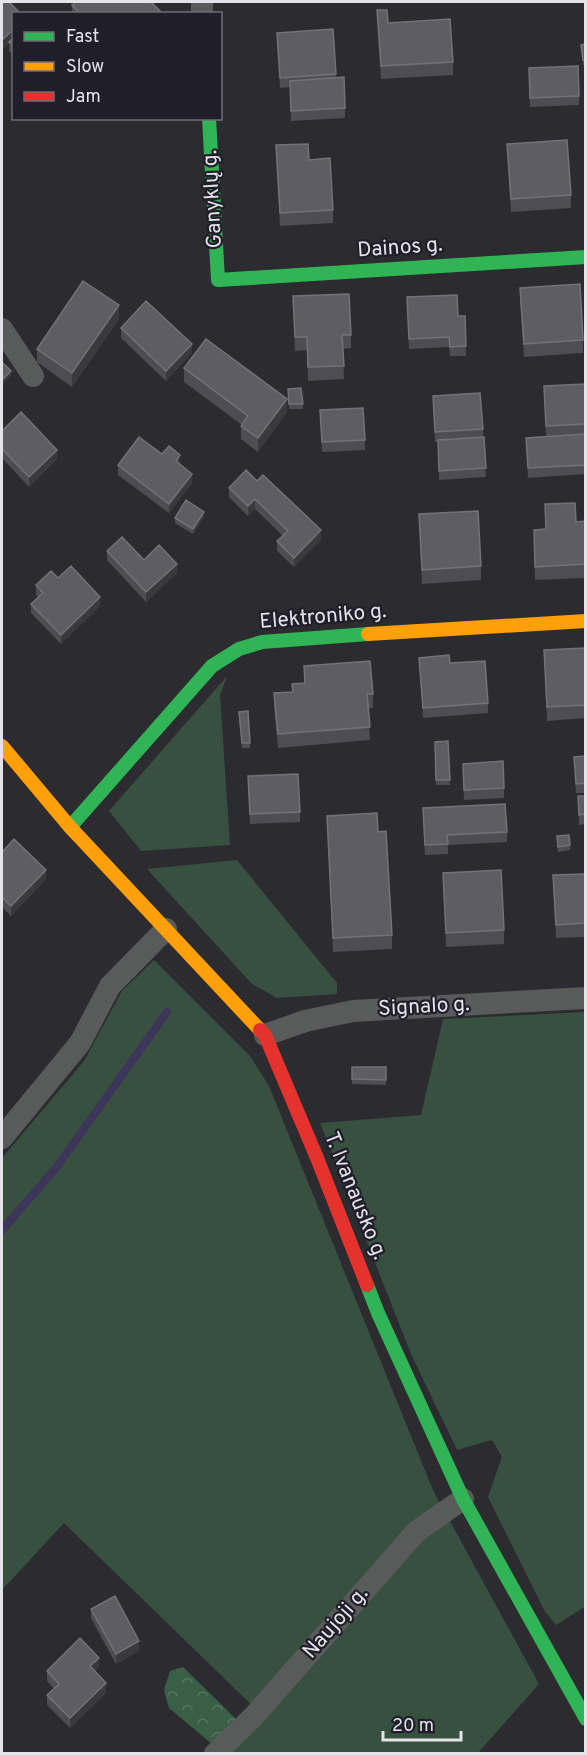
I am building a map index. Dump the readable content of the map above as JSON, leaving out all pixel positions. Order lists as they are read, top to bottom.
{
  "streets": {
    "street": [
      "Ganyklų g.",
      "Dainos g.",
      "Elektroniko g.",
      "Signalo g.",
      "T. Ivanausko g.",
      "Naujoji g."
    ]
  },
  "crossings": [
    ["Ganyklų g.", "Dainos g."],
    ["Elektroniko g.", "T. Ivanausko g."],
    ["Signalo g.", "T. Ivanausko g."],
    ["T. Ivanausko g.", "Naujoji g."]
  ],
  "legend": ["Fast", "Slow", "Jam"],
  "scale_bar": "20 m"
}
